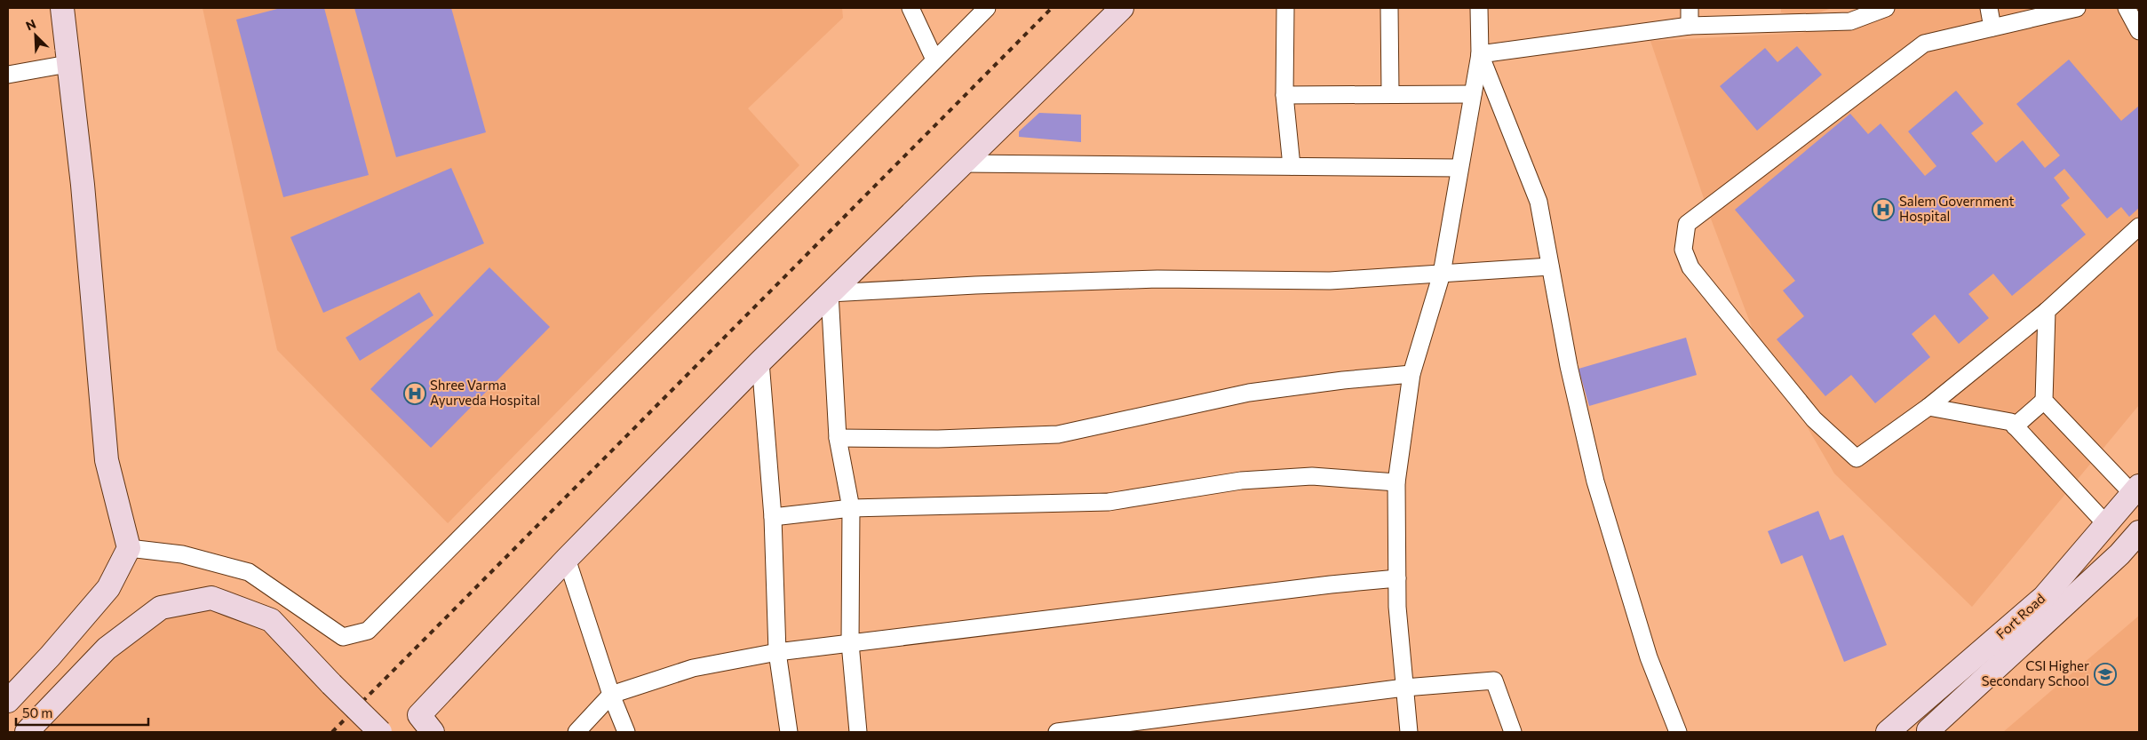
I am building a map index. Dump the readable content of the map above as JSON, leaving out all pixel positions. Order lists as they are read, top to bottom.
{
  "streets": {
    "street": ["Fort Road"]
  },
  "places": {
    "hospital": ["Salem Government Hospital", "Shree Varma Ayurveda Hospital"],
    "school or university": ["CSI Higher Secondary School"]
  },
  "scale_bar": "50 m",
  "north": "top left"
}
